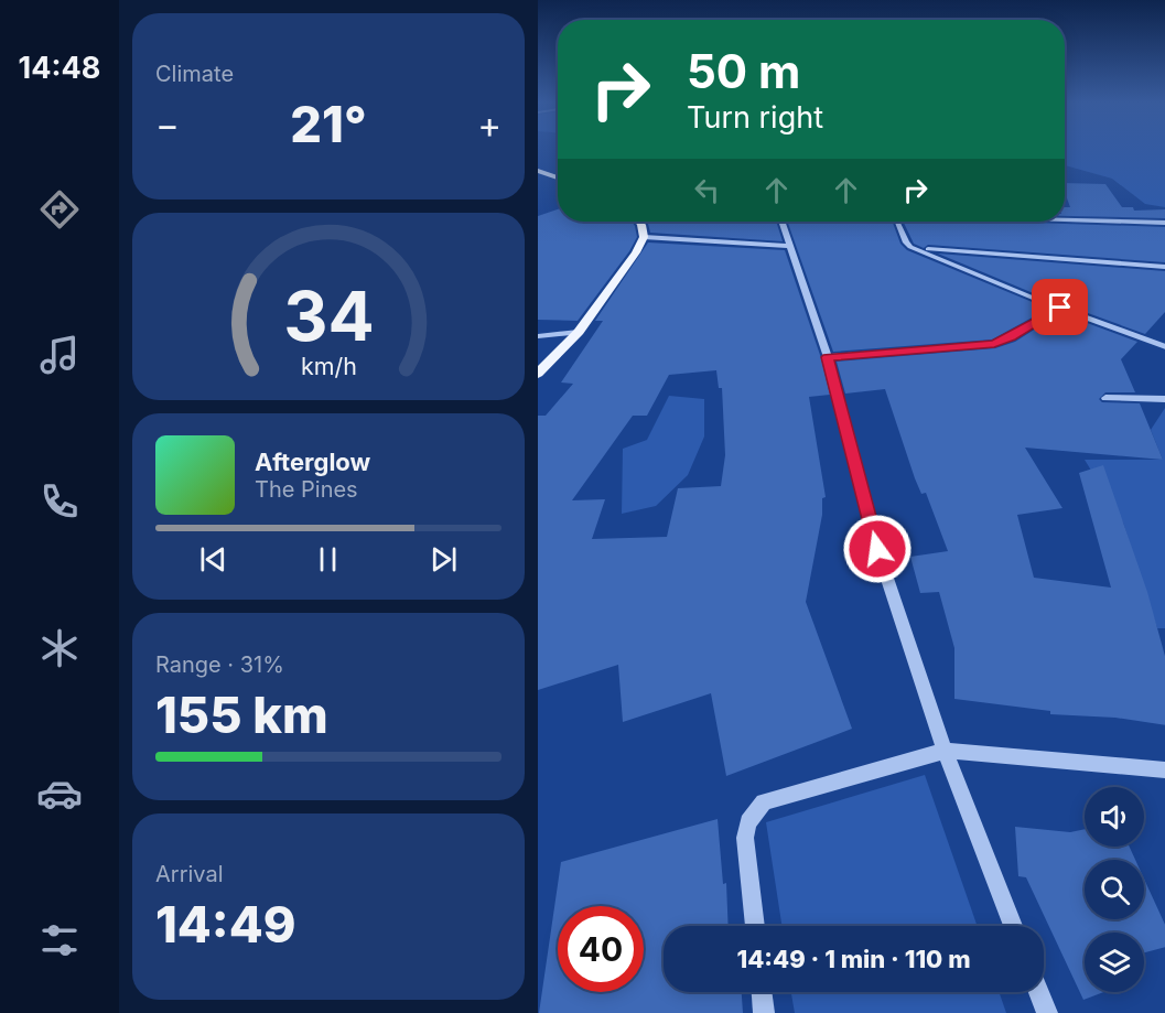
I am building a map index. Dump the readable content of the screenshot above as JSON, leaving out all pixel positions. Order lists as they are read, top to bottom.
{
  "page": {
    "tabs": "14:48",
    "tile": [
      "Climate",
      ["Range · 31%", "155 km"],
      ["Arrival", "14:49"]
    ],
    "turn": ["50 m", "Turn right"],
    "heat": ["−", "21°", "+"],
    "song": ["Afterglow", "The Pines"],
    "limit": "40",
    "trip": "14:49 · 1 min · 110 m",
    "gauge": ["34", "km/h"]
  }
}
